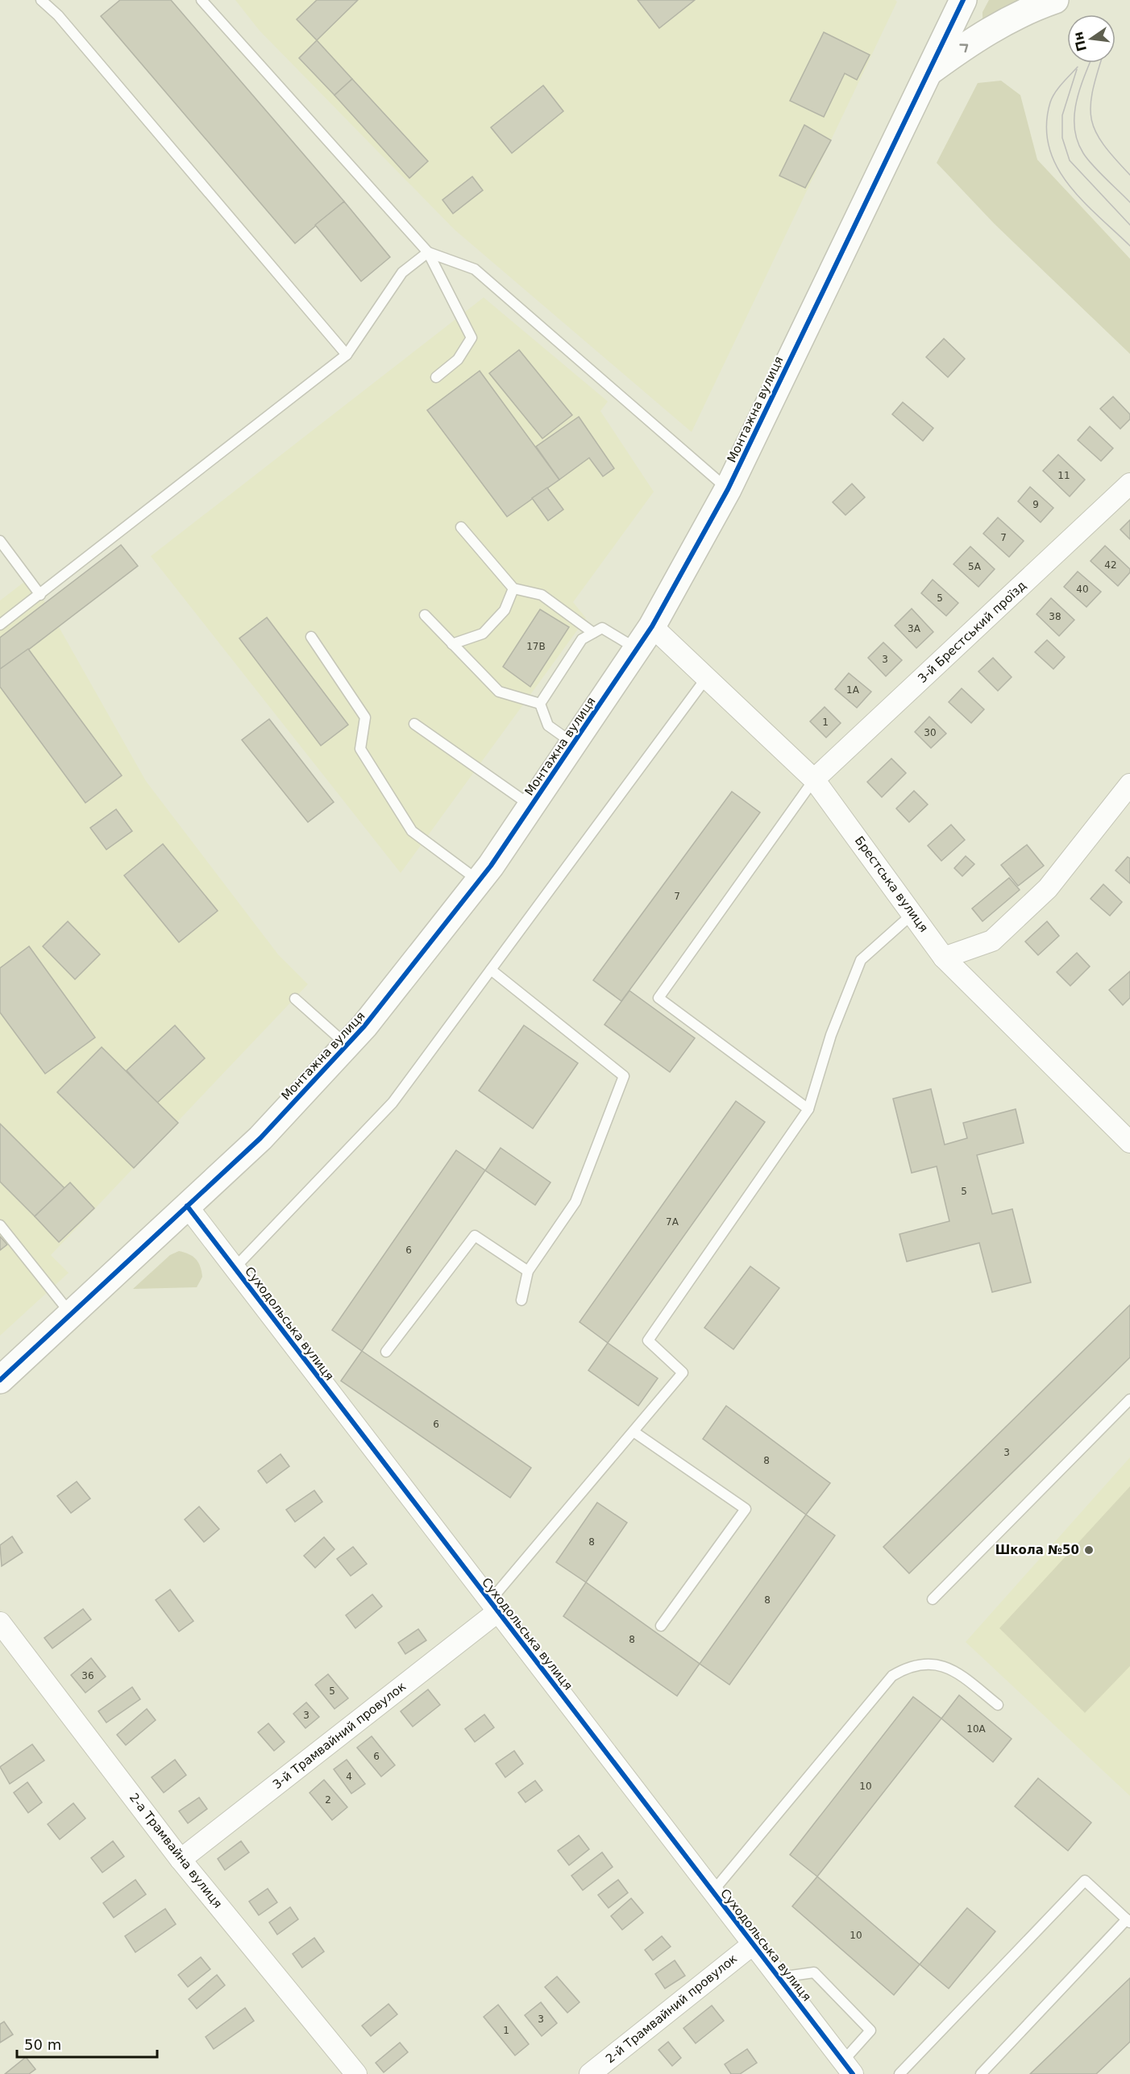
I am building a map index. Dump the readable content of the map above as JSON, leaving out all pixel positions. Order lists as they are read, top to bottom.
{
  "streets": {
    "street": [
      "Монтажна вулиця",
      "3-й Брестський проїзд",
      "Брестська вулиця",
      "Суходольська вулиця",
      "3-й Трамвайний провулок",
      "2-а Трамвайна вулиця",
      "2-й Трамвайний провулок"
    ]
  },
  "crossings": [
    ["Монтажна вулиця", "Брестська вулиця"],
    ["Монтажна вулиця", "Суходольська вулиця"],
    ["3-й Брестський проїзд", "Брестська вулиця"],
    ["Суходольська вулиця", "3-й Трамвайний провулок"],
    ["Суходольська вулиця", "2-й Трамвайний провулок"],
    ["3-й Трамвайний провулок", "2-а Трамвайна вулиця"]
  ],
  "places": ["Школа №50"],
  "house_numbers": [
    "11",
    "9",
    "7",
    "42",
    "5А",
    "40",
    "5",
    "38",
    "3А",
    "17В",
    "3",
    "1А",
    "1",
    "30",
    "7",
    "5",
    "7А",
    "6",
    "6",
    "3",
    "8",
    "8",
    "8",
    "8",
    "36",
    "5",
    "3",
    "10А",
    "6",
    "4",
    "10",
    "2",
    "10",
    "3",
    "1"
  ],
  "scale_bar": "50 m",
  "north": "left"
}
